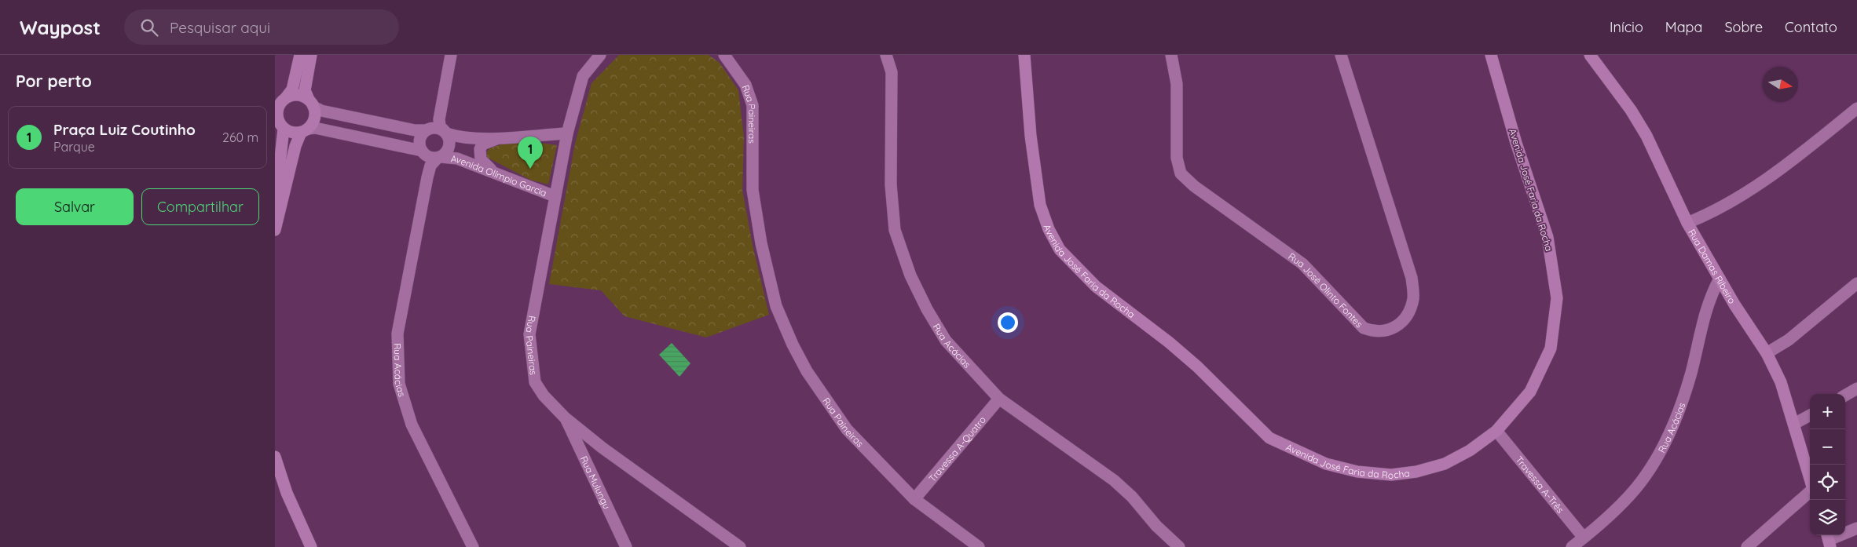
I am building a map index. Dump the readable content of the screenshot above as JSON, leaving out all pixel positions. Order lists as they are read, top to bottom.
{
  "streets": {
    "street": [
      "Rua Paineiras",
      "Avenida Olímpio Garcia",
      "Avenida José Faria da Rocha",
      "Rua Damas Ribeiro",
      "Rua José Olinto Fontes",
      "Rua Acácias",
      "Travessa A-Quatro",
      "Rua Mulungu",
      "Travessa A-Três"
    ]
  },
  "crossings": [
    ["Rua Paineiras", "Avenida Olímpio Garcia"],
    ["Rua Paineiras", "Travessa A-Quatro"],
    ["Rua Paineiras", "Rua Mulungu"],
    ["Avenida Olímpio Garcia", "Rua Acácias"],
    ["Avenida José Faria da Rocha", "Travessa A-Três"],
    ["Rua Damas Ribeiro", "Rua Acácias"],
    ["Rua Acácias", "Travessa A-Quatro"],
    ["Rua Acácias", "Travessa A-Três"]
  ],
  "north": "right",
  "page": {
    "header": "Waypost",
    "search": "Pesquisar aqui",
    "nav": [
      "Início",
      "Mapa",
      "Sobre",
      "Contato"
    ],
    "heading": "Por perto",
    "list": [
      {
        "mark": "1",
        "name": "Praça Luiz Coutinho",
        "note": "Parque",
        "value": "260 m"
      }
    ],
    "pins": "1",
    "buttons": ["Salvar", "Compartilhar"],
    "map_buttons": ["+", "−"]
  }
}
